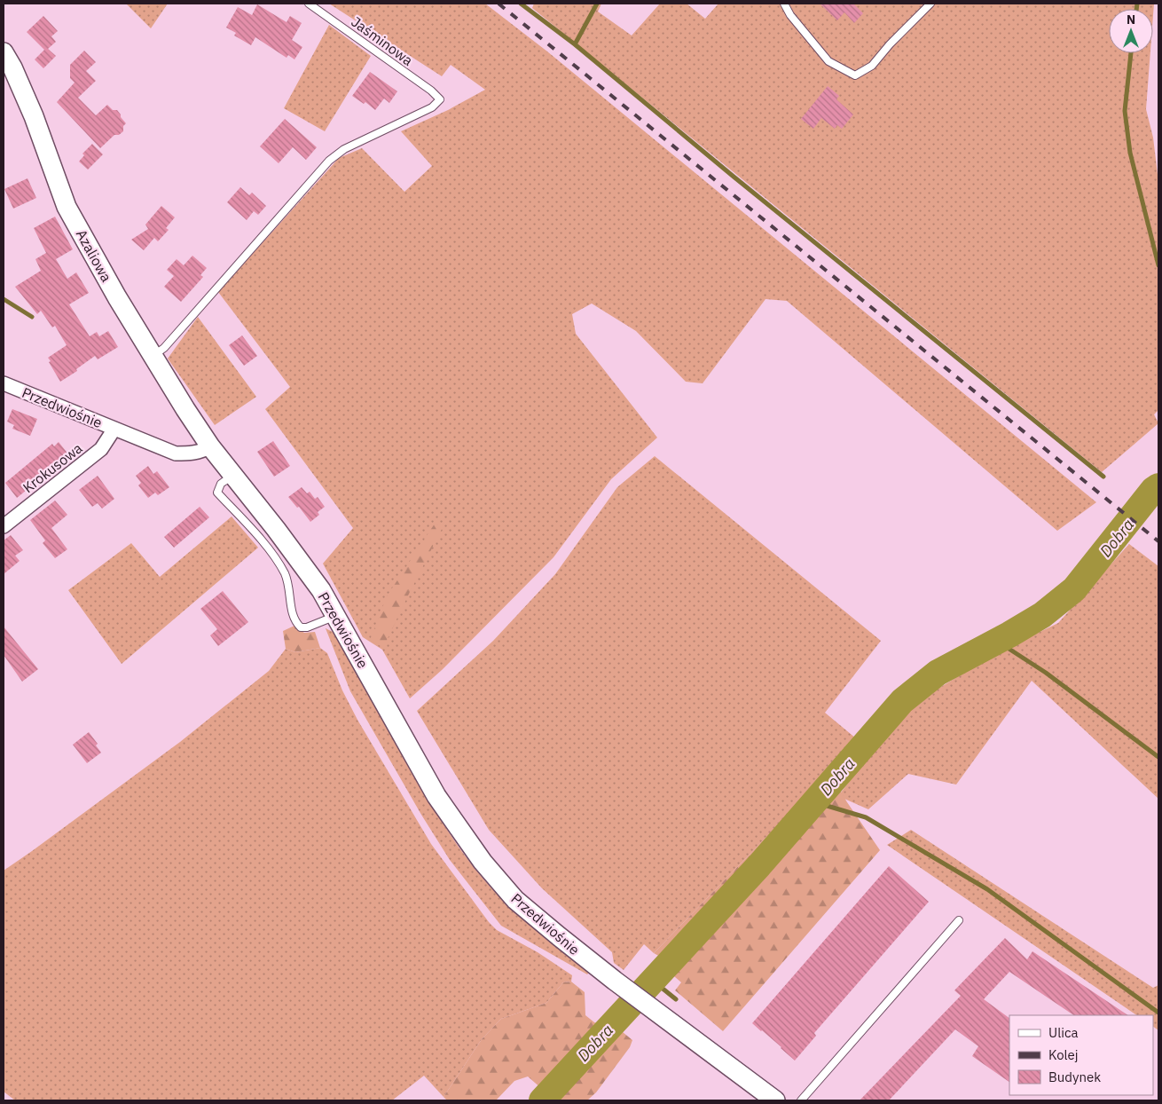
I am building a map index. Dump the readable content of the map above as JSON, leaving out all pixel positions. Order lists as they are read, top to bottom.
{
  "streets": {
    "street": ["Azaliowa", "Przedwiośnie", "Krokusowa"],
    "lane": ["Jaśminowa"]
  },
  "crossings": [
    ["Jaśminowa", "Azaliowa"],
    ["Azaliowa", "Przedwiośnie"],
    ["Przedwiośnie", "Krokusowa"]
  ],
  "water": ["Dobra"],
  "legend": ["Ulica", "Kolej", "Budynek"],
  "north": "top"
}
